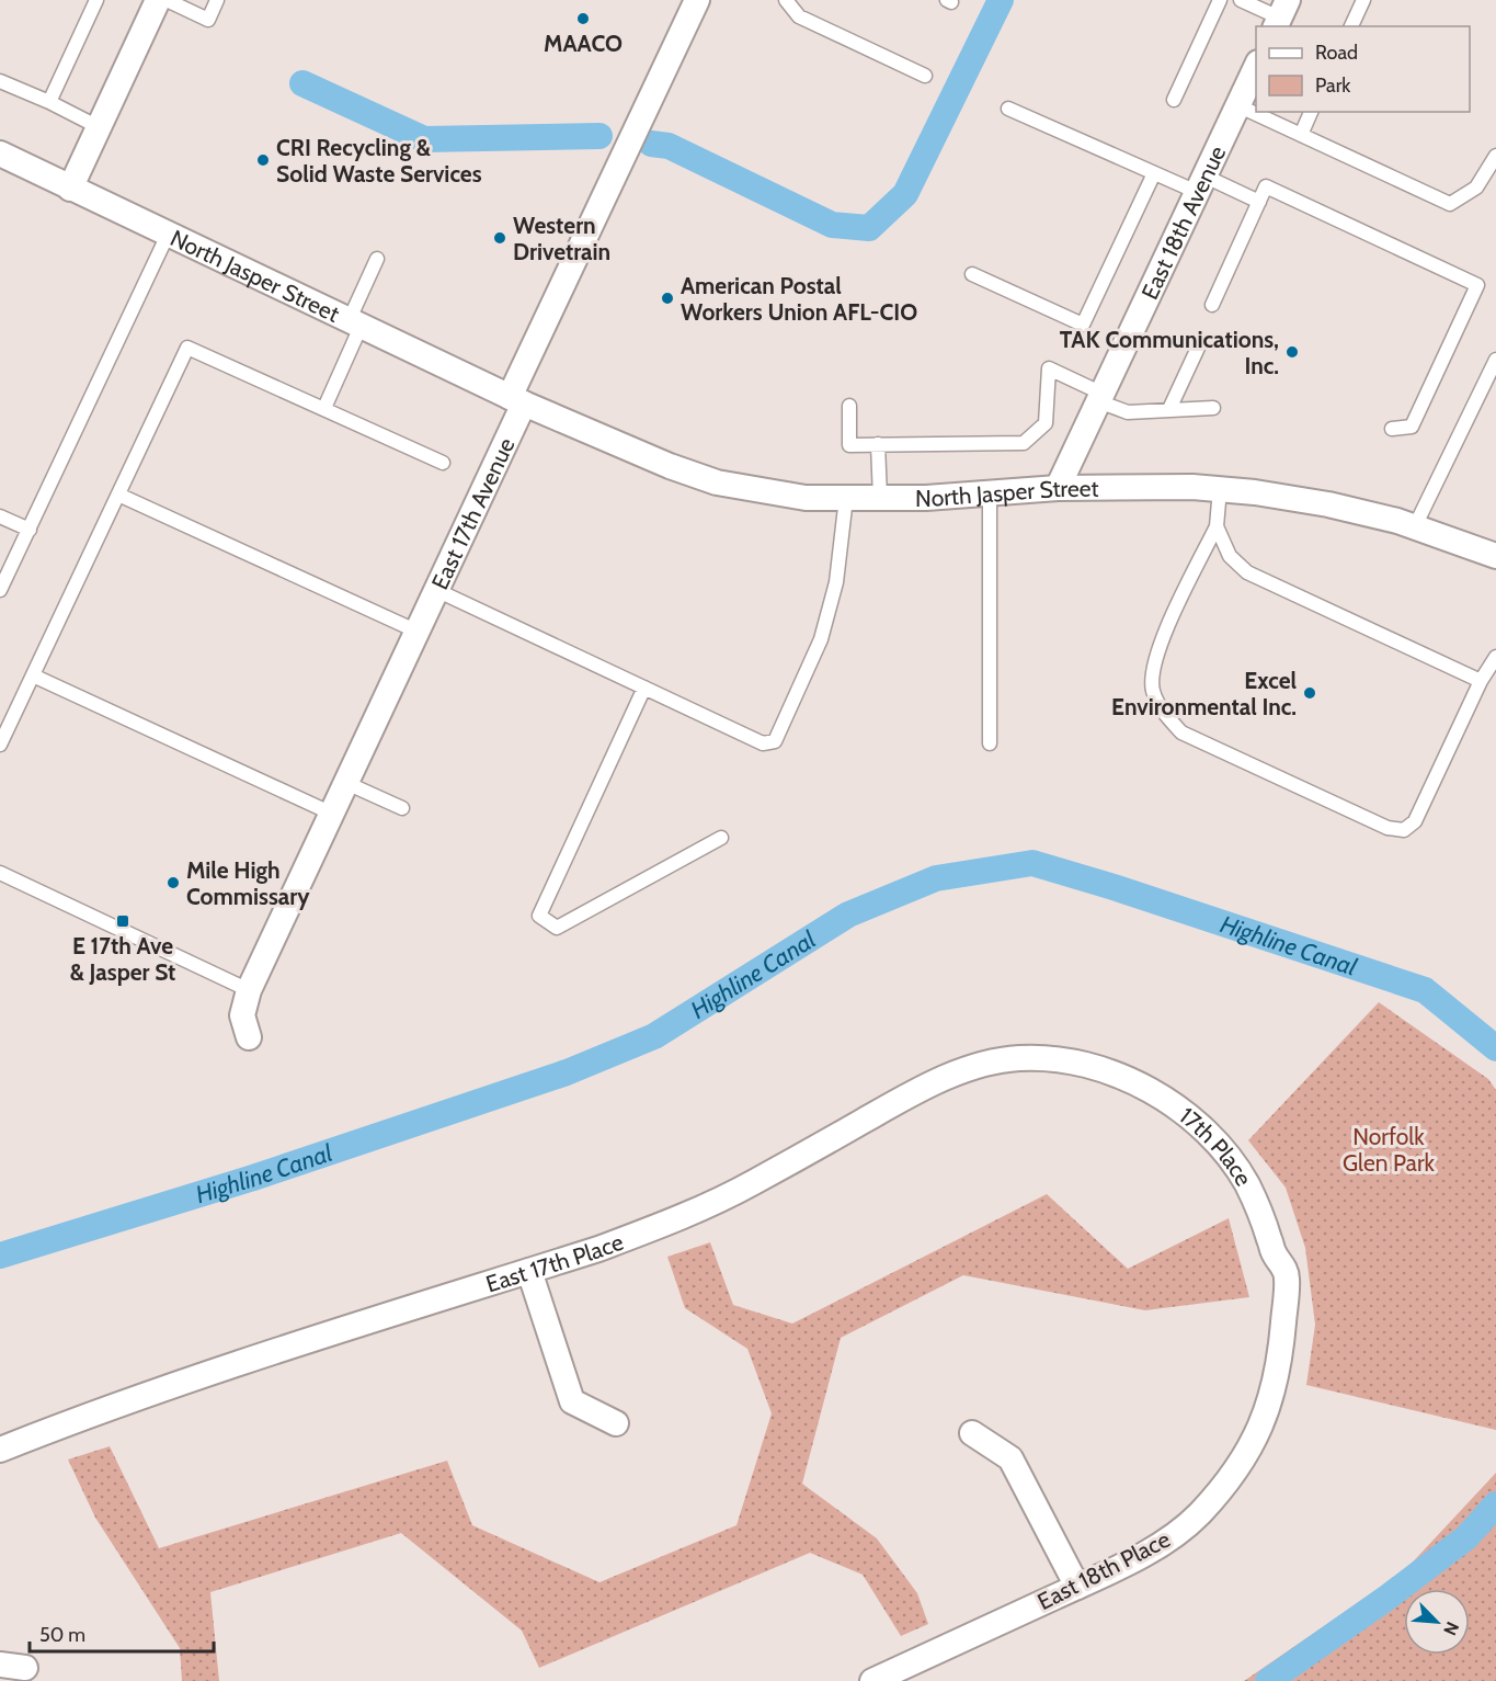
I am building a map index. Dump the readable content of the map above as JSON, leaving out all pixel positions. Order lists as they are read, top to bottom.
{
  "streets": {
    "street": [
      "East 18th Avenue",
      "North Jasper Street",
      "East 17th Avenue",
      "17th Place",
      "East 17th Place",
      "East 18th Place"
    ]
  },
  "crossings": [
    ["East 18th Avenue", "North Jasper Street"],
    ["North Jasper Street", "East 17th Avenue"],
    ["17th Place", "East 17th Place"],
    ["17th Place", "East 18th Place"]
  ],
  "water": ["Highline Canal"],
  "parks": ["Norfolk Glen Park"],
  "places": {
    "other": [
      "MAACO",
      "CRI Recycling & Solid Waste Services",
      "Western Drivetrain",
      "American Postal Workers Union AFL-CIO",
      "TAK Communications, Inc.",
      "Excel Environmental Inc.",
      "Mile High Commissary"
    ],
    "transit": ["E 17th Ave & Jasper St"]
  },
  "legend": ["Road", "Park"],
  "scale_bar": "50 m",
  "north": "bottom right"
}
